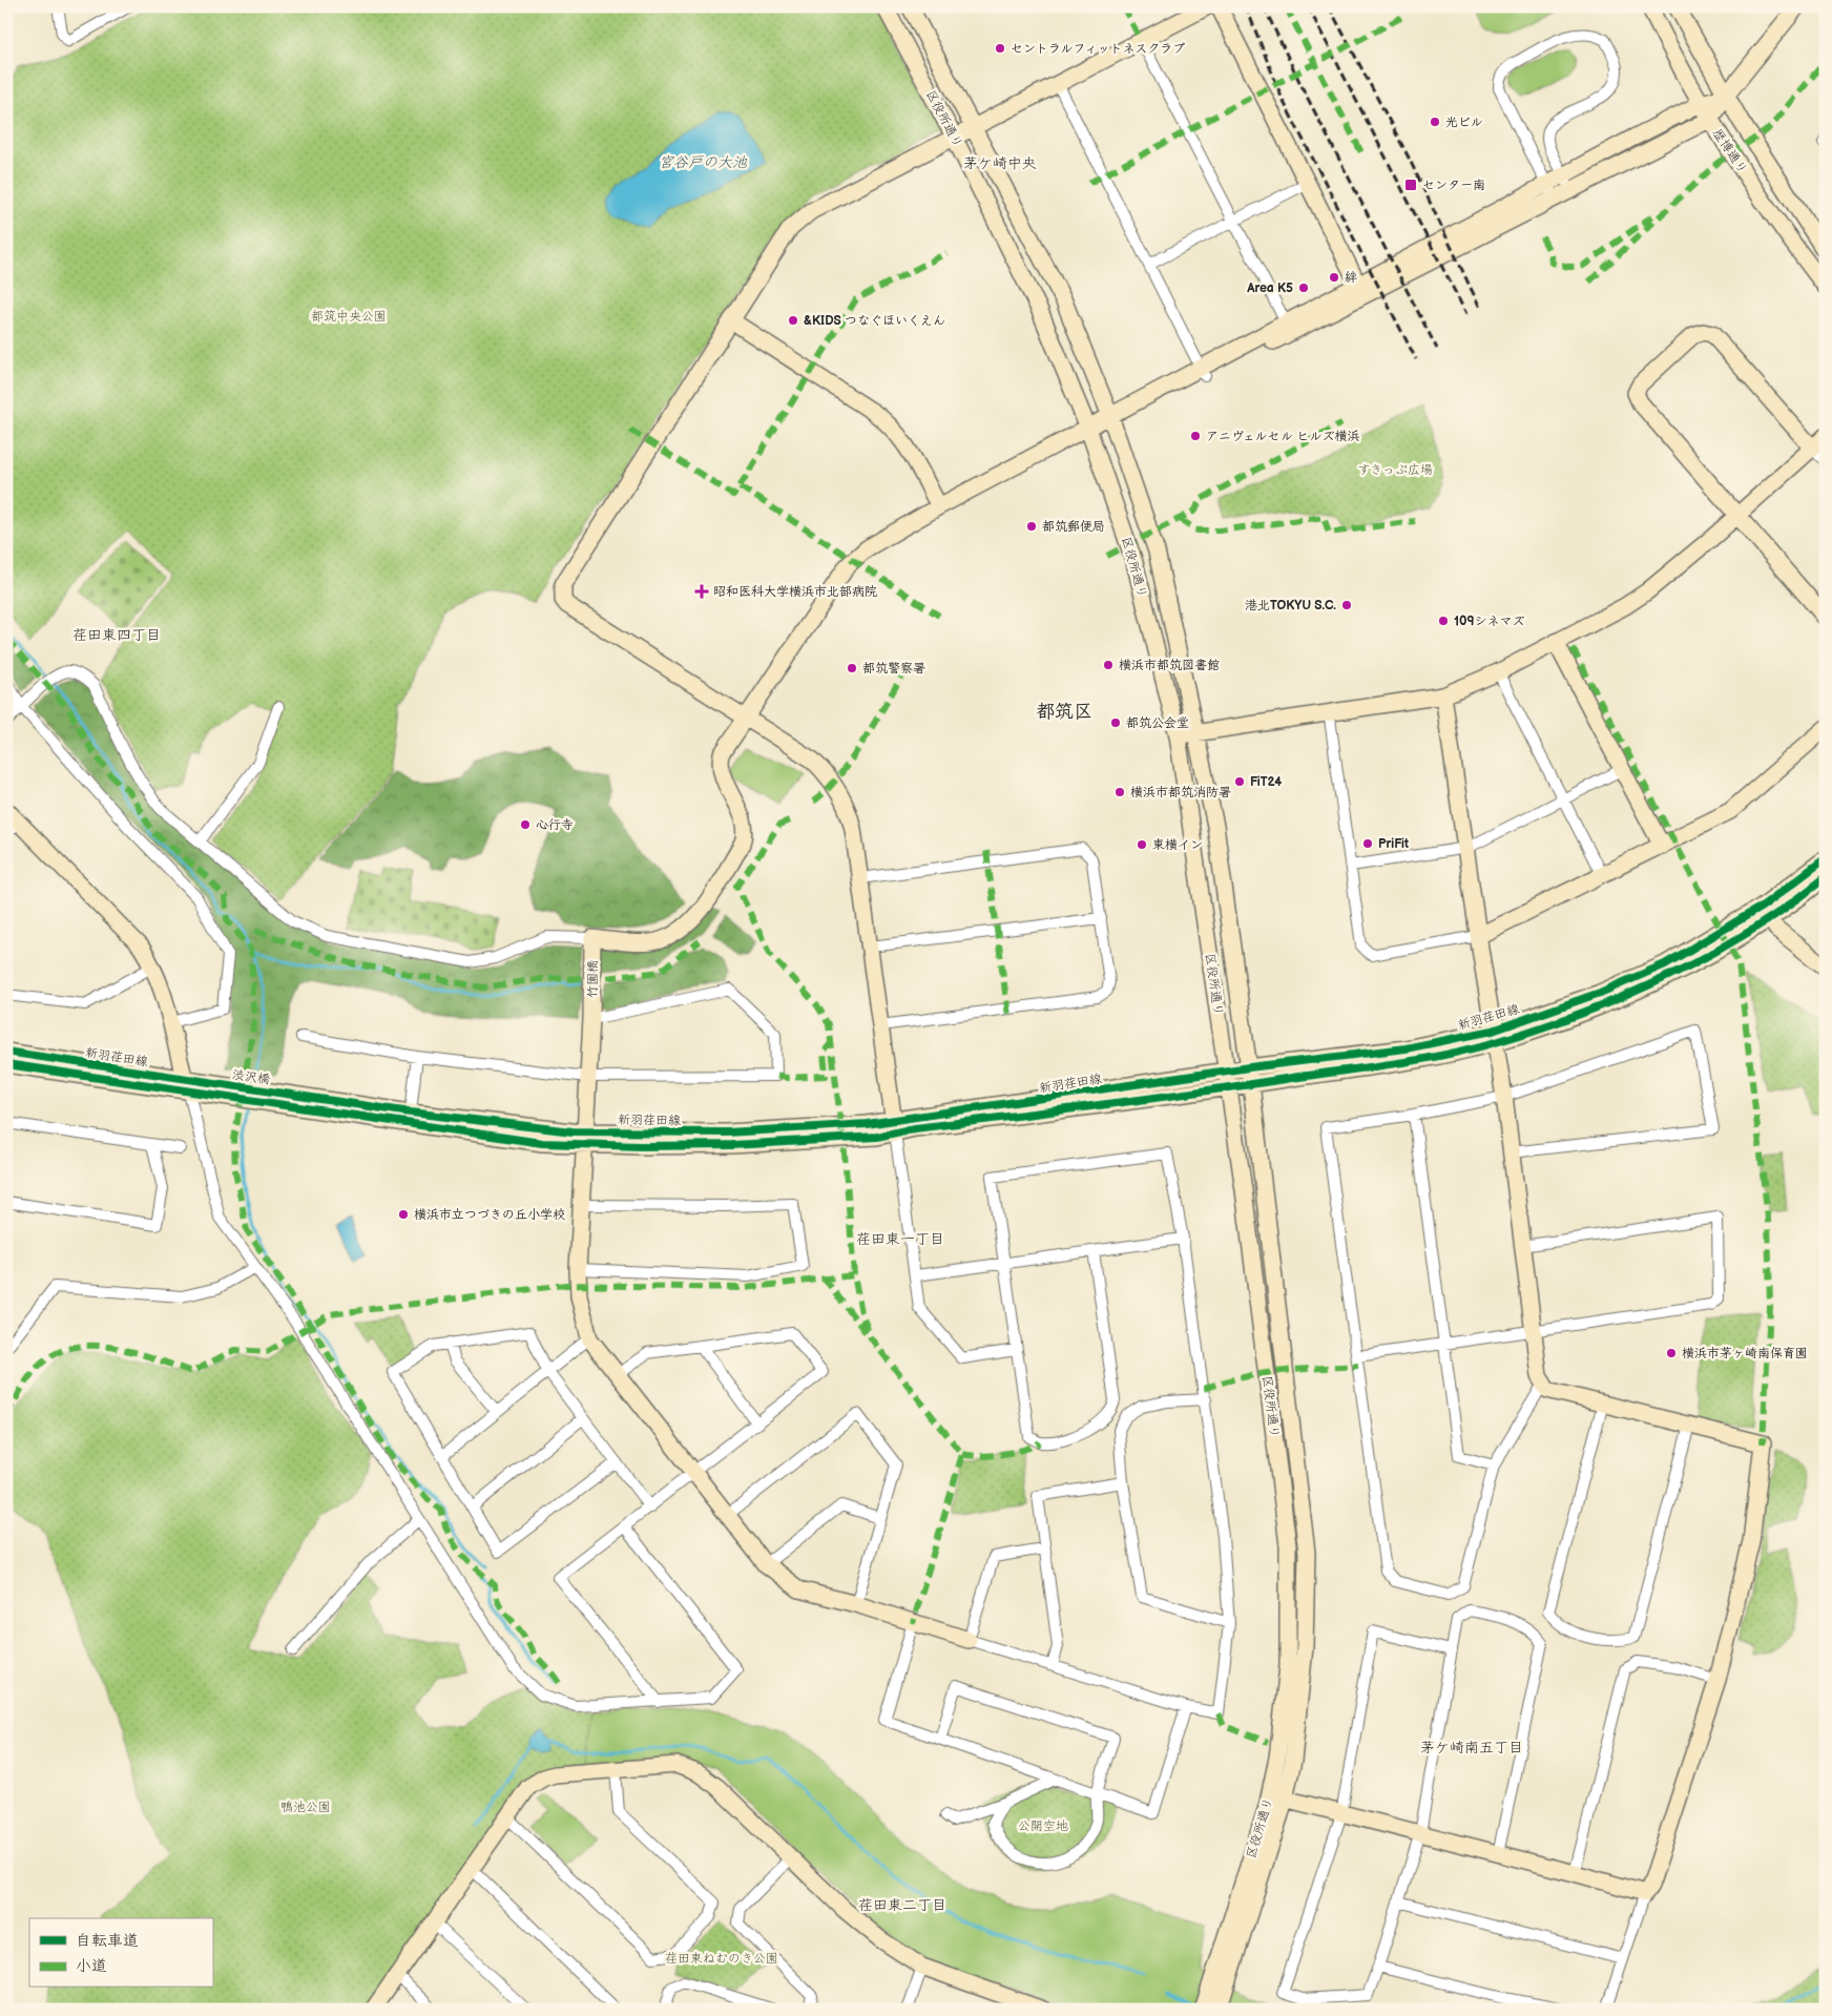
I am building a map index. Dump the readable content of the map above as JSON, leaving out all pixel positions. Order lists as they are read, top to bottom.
{
  "streets": {
    "street": [
      "区役所通り",
      "歴博通り",
      "竹園橋",
      "新羽荏田線",
      "渋沢橋"
    ]
  },
  "crossings": [
    ["区役所通り", "新羽荏田線"],
    ["竹園橋", "新羽荏田線"],
    ["新羽荏田線", "渋沢橋"]
  ],
  "districts": [
    "茅ケ崎中央",
    "荏田東四丁目",
    "都筑区",
    "荏田東一丁目",
    "茅ケ崎南五丁目",
    "荏田東二丁目"
  ],
  "water": ["宮谷戸の大池"],
  "parks": [
    "都筑中央公園",
    "すきっぷ広場",
    "鴨池公園",
    "公開空地",
    "荏田東ねむのき公園"
  ],
  "places": {
    "other": [
      "セントラルフィットネスクラブ",
      "光ビル",
      "絆",
      "Area K5",
      "&KIDS つなぐほいくえん",
      "アニヴェルセル ヒルズ横浜",
      "都筑郵便局",
      "港北TOKYU S.C.",
      "109シネマズ",
      "横浜市都筑図書館",
      "都筑警察署",
      "都筑公会堂",
      "FiT24",
      "横浜市都筑消防署",
      "心行寺",
      "PriFit",
      "東横イン",
      "横浜市立つづきの丘小学校",
      "横浜市茅ヶ崎南保育園"
    ],
    "transit": ["センター南"],
    "health": ["昭和医科大学横浜市北部病院"]
  },
  "legend": ["自転車道", "小道"]
}
